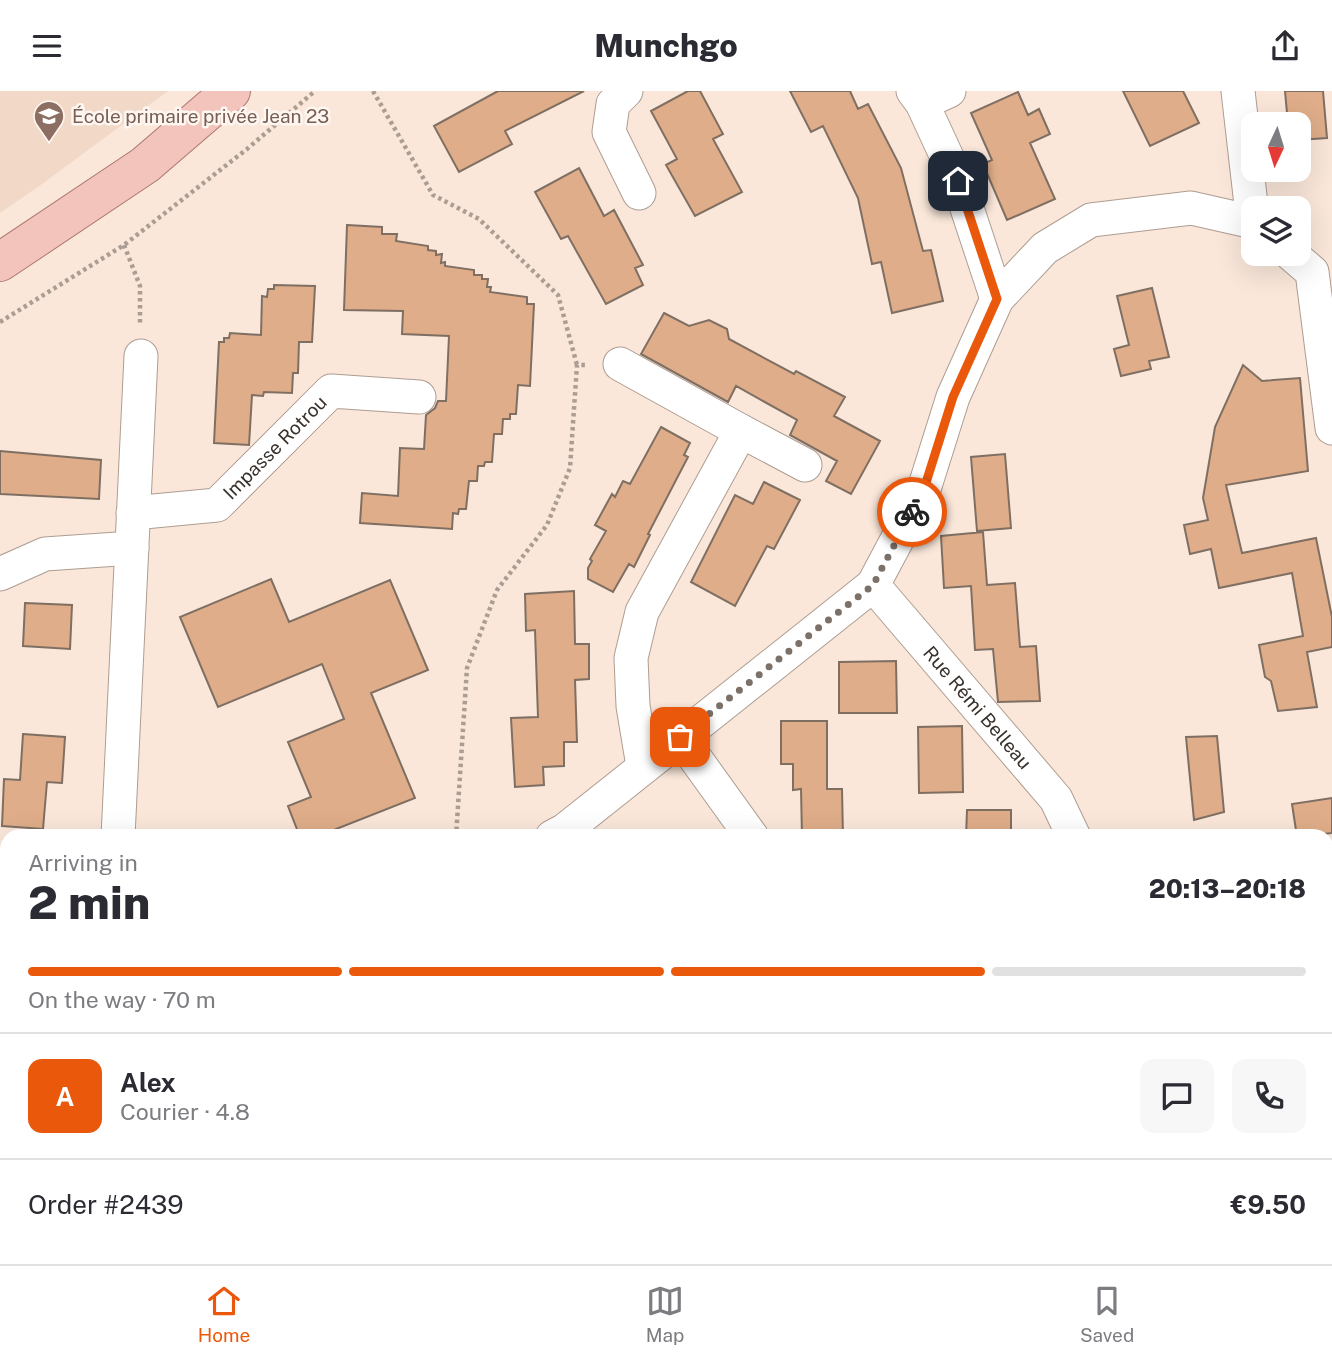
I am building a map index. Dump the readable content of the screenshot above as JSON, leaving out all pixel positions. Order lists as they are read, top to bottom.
{
  "streets": {
    "street": ["Impasse Rotrou", "Rue Rémi Belleau"]
  },
  "places": {
    "school or university": ["École primaire privée Jean 23"]
  },
  "north": "bottom",
  "page": {
    "header": "Munchgo",
    "heading": ["2 min", "Arriving in", "20:13–20:18"],
    "panel": [
      "Alex",
      "Courier · 4.8",
      "Order #2439",
      "€9.50"
    ],
    "bar": "On the way · 70 m",
    "round": "A",
    "tabs": ["Home", "Map", "Saved"]
  }
}
